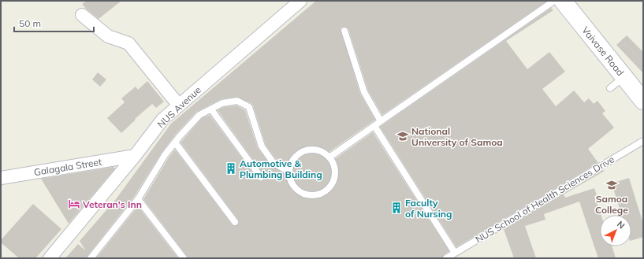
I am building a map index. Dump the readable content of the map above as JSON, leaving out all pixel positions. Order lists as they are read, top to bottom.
{
  "streets": {
    "main road": ["Vaivase Road"],
    "street": ["NUS Avenue", "Galagala Street"],
    "lane": ["NUS School of Health Sciences Drive"]
  },
  "crossings": [
    ["NUS Avenue", "Galagala Street"]
  ],
  "places": {
    "school or university": ["National University of Samoa", "Samoa College"],
    "building": ["Automotive & Plumbing Building", "Faculty of Nursing"],
    "hotel": ["Veteran's Inn"]
  },
  "scale_bar": "50 m",
  "north": "top right"
}
